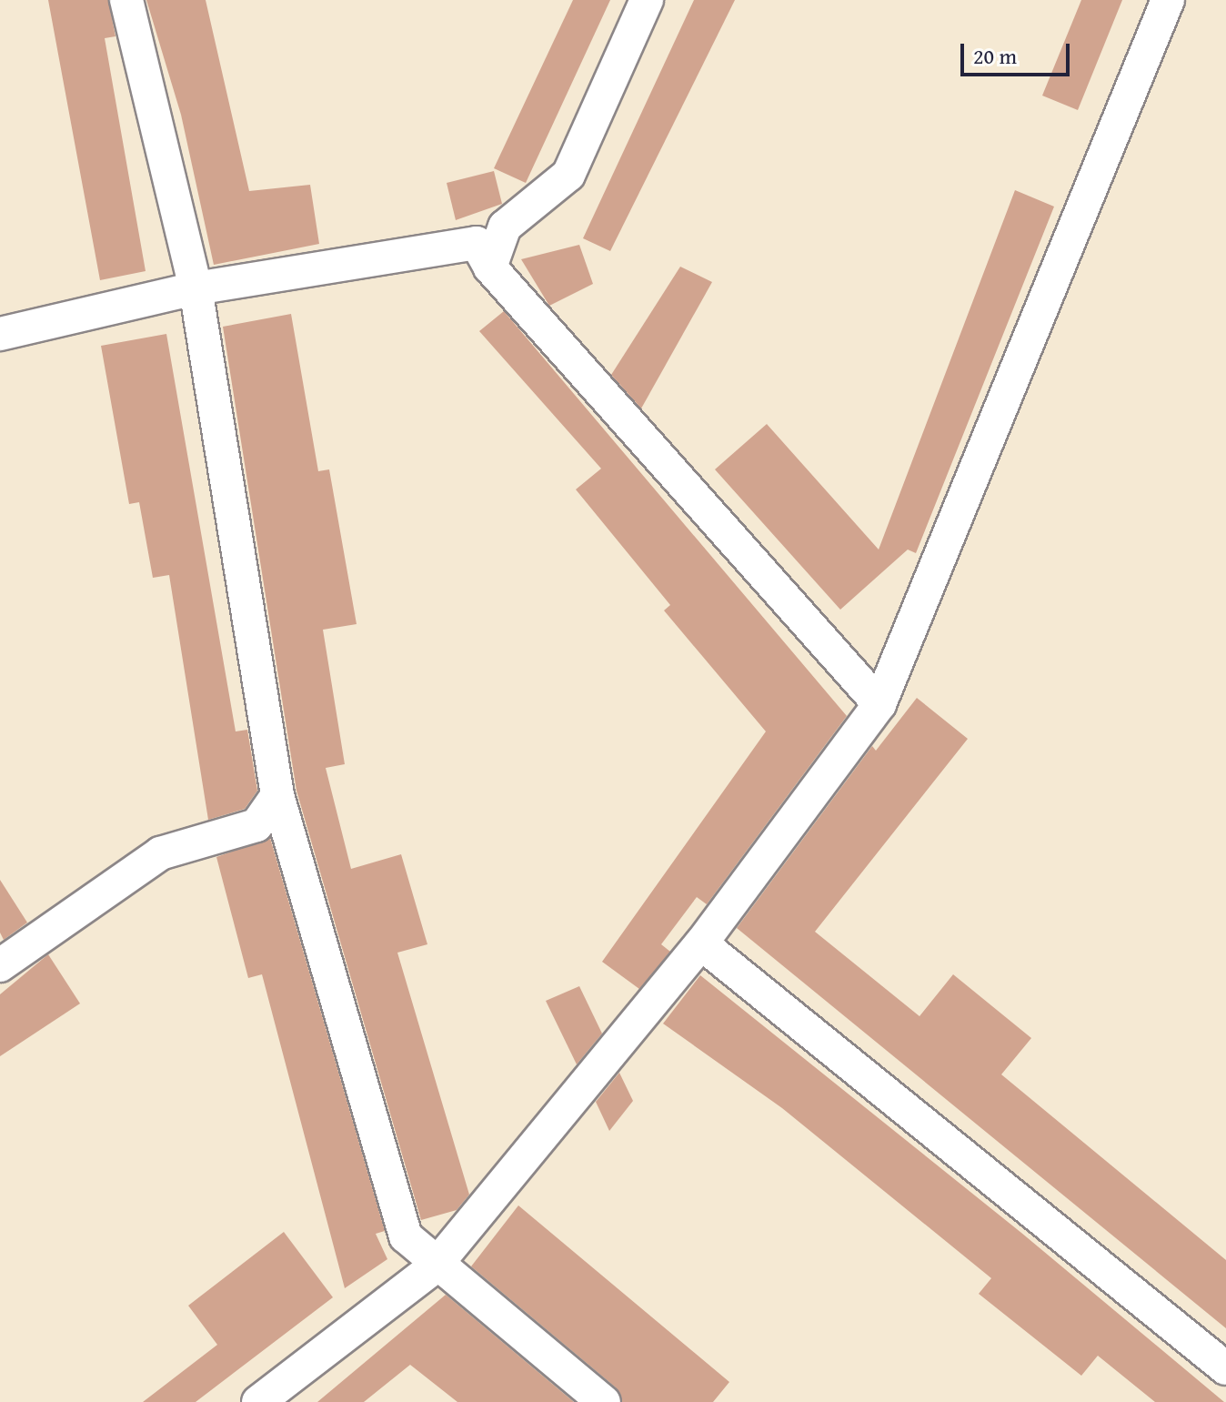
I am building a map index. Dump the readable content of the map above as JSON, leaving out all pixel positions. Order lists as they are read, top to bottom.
{
  "scale_bar": "20 m"
}
